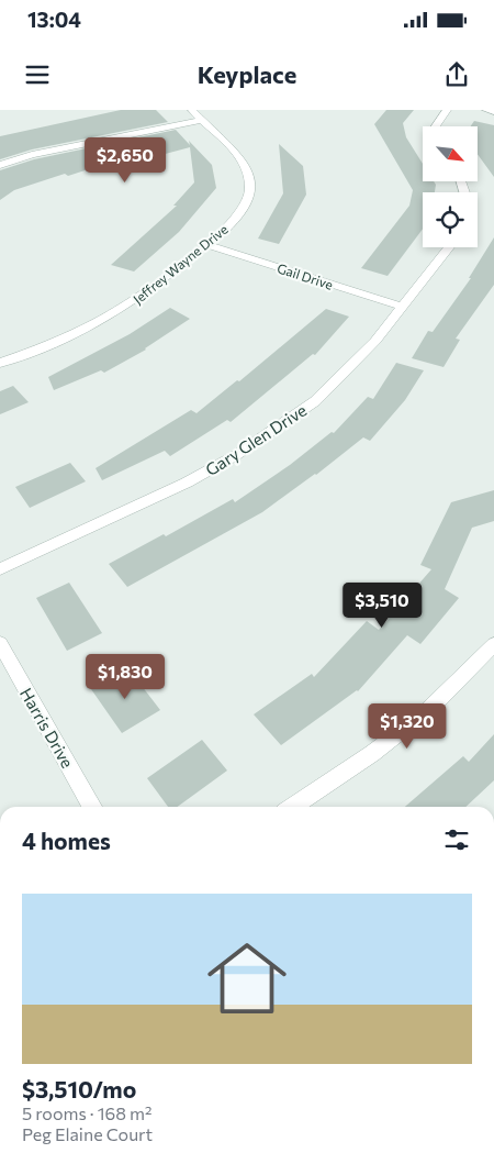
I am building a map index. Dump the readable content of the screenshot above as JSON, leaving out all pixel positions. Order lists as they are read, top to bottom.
{
  "streets": {
    "street": [
      "Jeffrey Wayne Drive",
      "Gail Drive",
      "Gary Glen Drive",
      "Harris Drive"
    ]
  },
  "crossings": [
    ["Jeffrey Wayne Drive", "Gail Drive"],
    ["Gail Drive", "Gary Glen Drive"]
  ],
  "north": "bottom right",
  "page": {
    "status": "13:04",
    "header": "Keyplace",
    "price": [
      "$2,650",
      "$3,510",
      "$1,830",
      "$1,320"
    ],
    "heading": "4 homes",
    "list": [
      {
        "name": "$3,510/mo",
        "note": "5 rooms · 168 m² · Peg Elaine Court"
      }
    ]
  }
}
